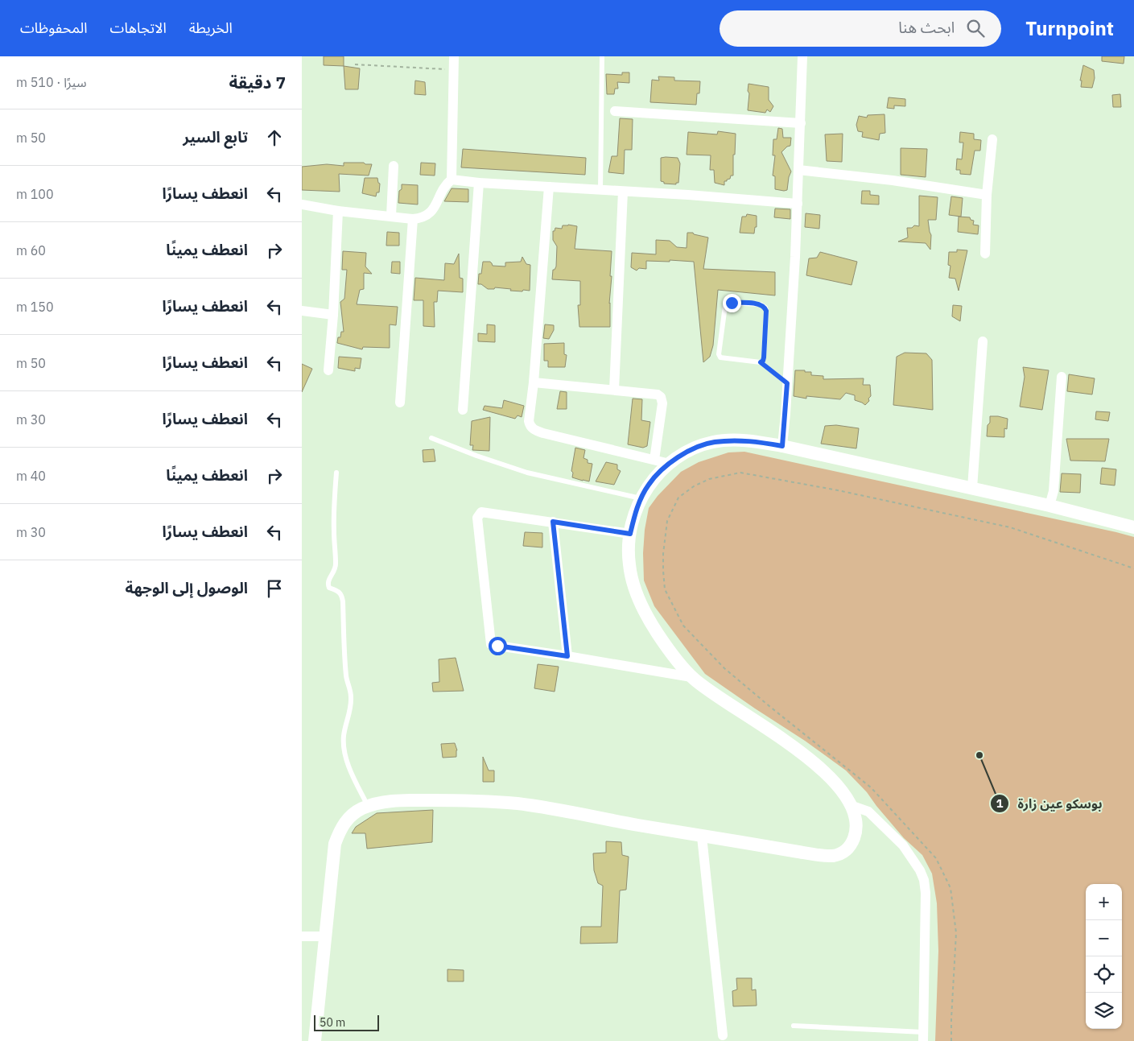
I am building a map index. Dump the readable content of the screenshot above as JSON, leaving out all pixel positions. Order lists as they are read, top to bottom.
{
  "places": ["بوسكو عين زارة"],
  "scale_bar": "50 m",
  "page": {
    "header": "Turnpoint",
    "search": "ابحث هنا",
    "nav": ["الخريطة", "الاتجاهات", "المحفوظات"],
    "heading": ["7 دقيقة", "سيرًا · 510 m"],
    "list": [
      ["تابع السير", "50 m"],
      ["انعطف يسارًا", "100 m"],
      ["انعطف يمينًا", "60 m"],
      ["انعطف يسارًا", "150 m"],
      ["انعطف يسارًا", "50 m"],
      ["انعطف يسارًا", "30 m"],
      ["انعطف يمينًا", "40 m"],
      ["انعطف يسارًا", "30 m"],
      "الوصول إلى الوجهة"
    ],
    "map_buttons": ["+", "−"],
    "scale": "50 m"
  }
}
